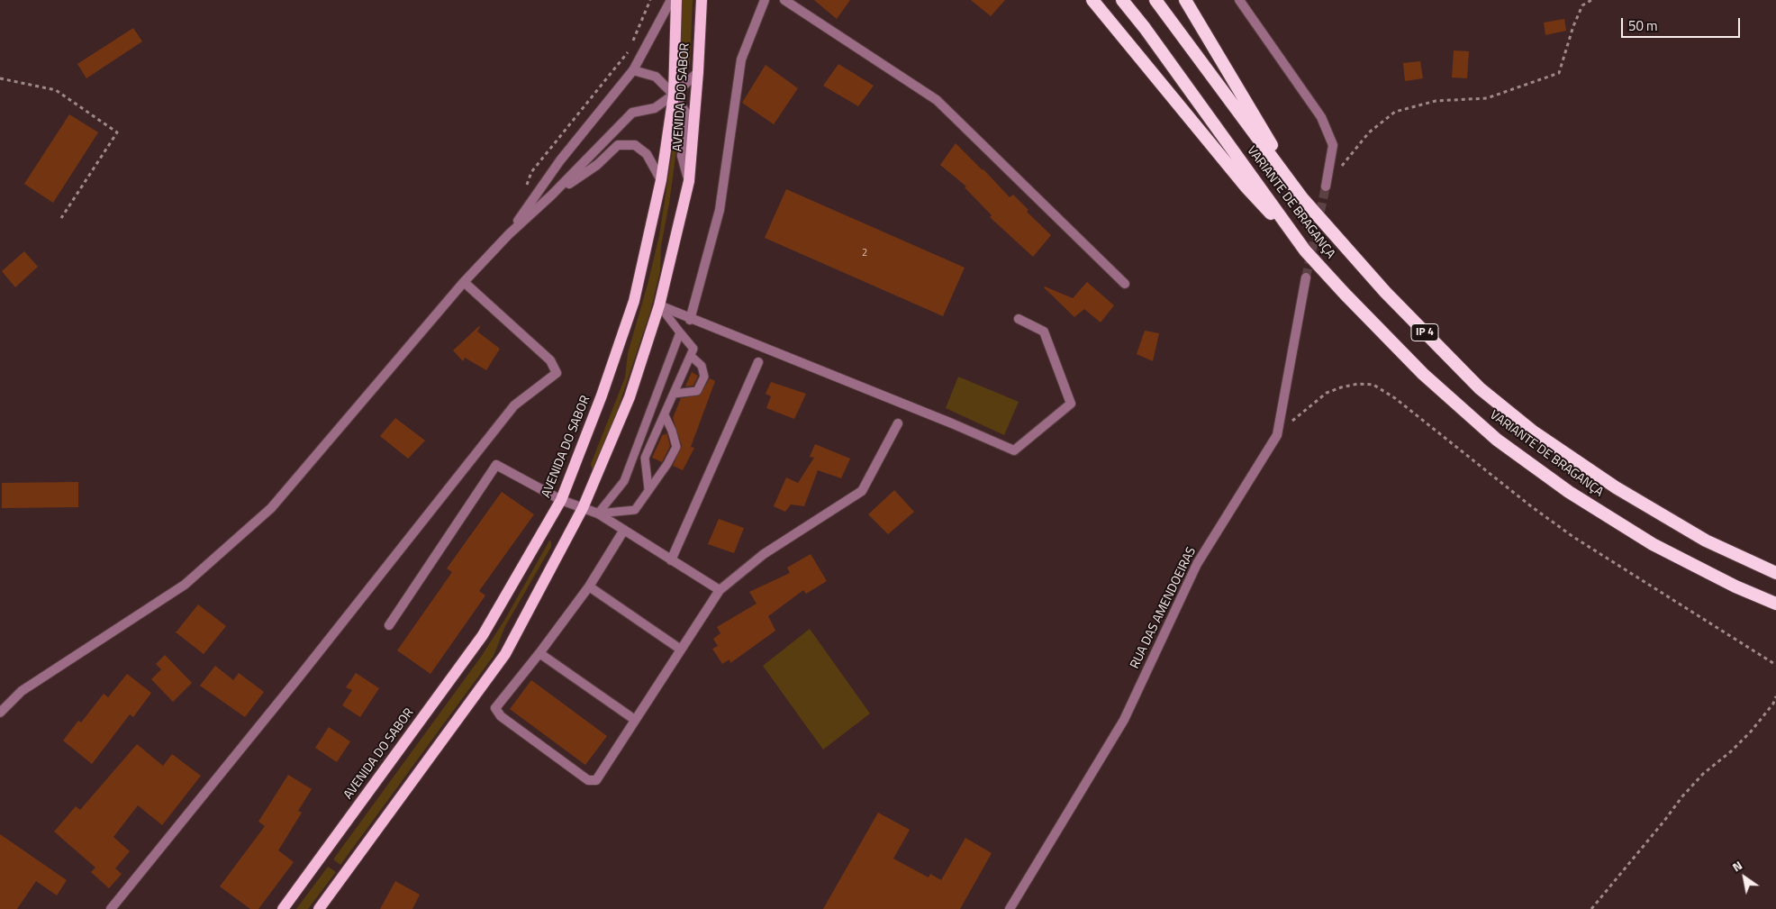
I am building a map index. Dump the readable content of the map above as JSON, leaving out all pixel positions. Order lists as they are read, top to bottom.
{
  "streets": {
    "highway": ["VARIANTE DE BRAGANÇA", "IP 4"],
    "main road": ["AVENIDA DO SABOR"],
    "street": ["RUA DAS AMENDOEIRAS"]
  },
  "house_numbers": ["2"],
  "scale_bar": "50 m",
  "north": "top left"
}
